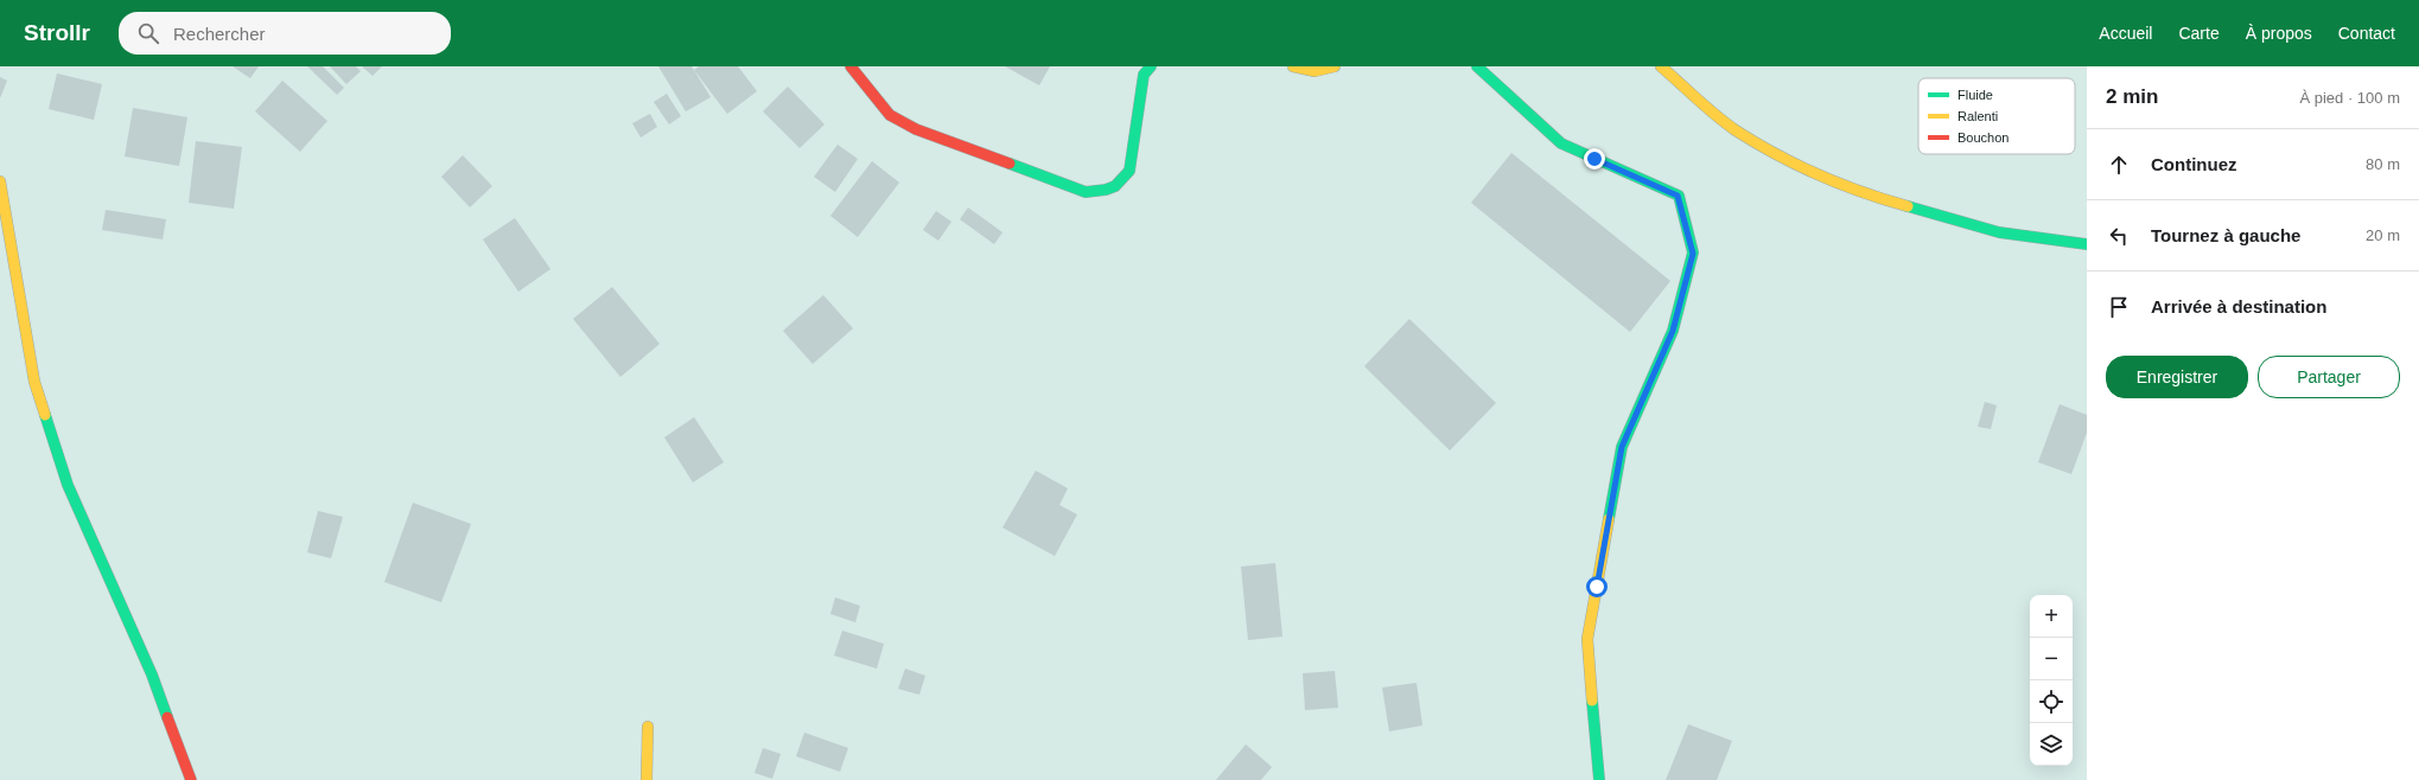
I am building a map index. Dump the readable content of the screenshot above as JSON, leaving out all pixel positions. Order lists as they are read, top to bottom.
{
  "legend": ["Fluide", "Ralenti", "Bouchon"],
  "page": {
    "header": "Strollr",
    "search": "Rechercher",
    "nav": [
      "Accueil",
      "Carte",
      "À propos",
      "Contact"
    ],
    "heading": ["2 min", "À pied · 100 m"],
    "list": [
      ["Continuez", "80 m"],
      ["Tournez à gauche", "20 m"],
      "Arrivée à destination"
    ],
    "buttons": ["Enregistrer", "Partager"],
    "map_buttons": ["+", "−"]
  }
}
